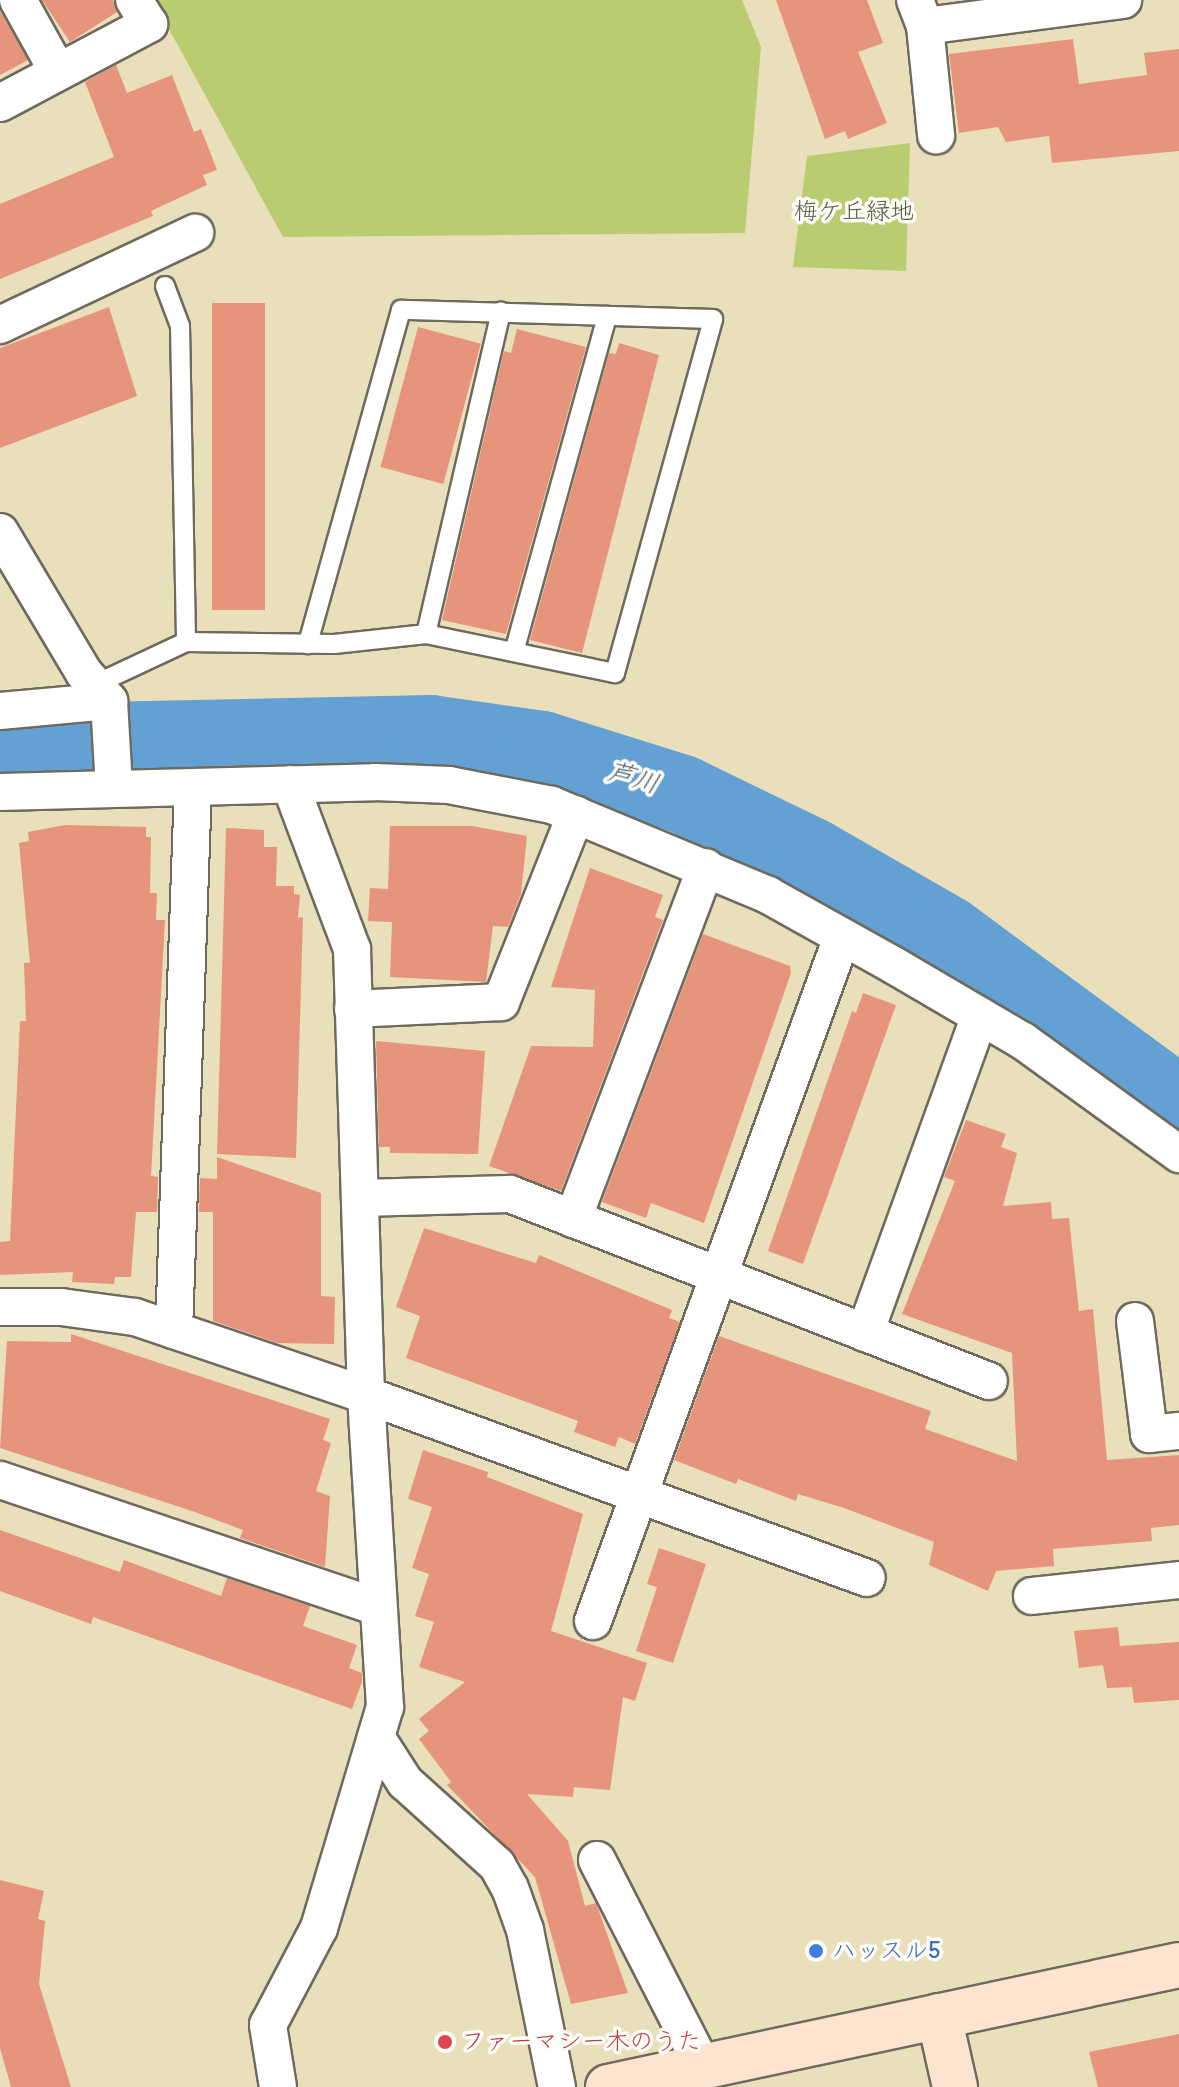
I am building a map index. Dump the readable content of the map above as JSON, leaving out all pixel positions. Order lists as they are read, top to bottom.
{
  "water": ["芦川"],
  "parks": ["梅ケ丘緑地"],
  "places": ["ハッスル5", "ファーマシー木のうた"]
}
